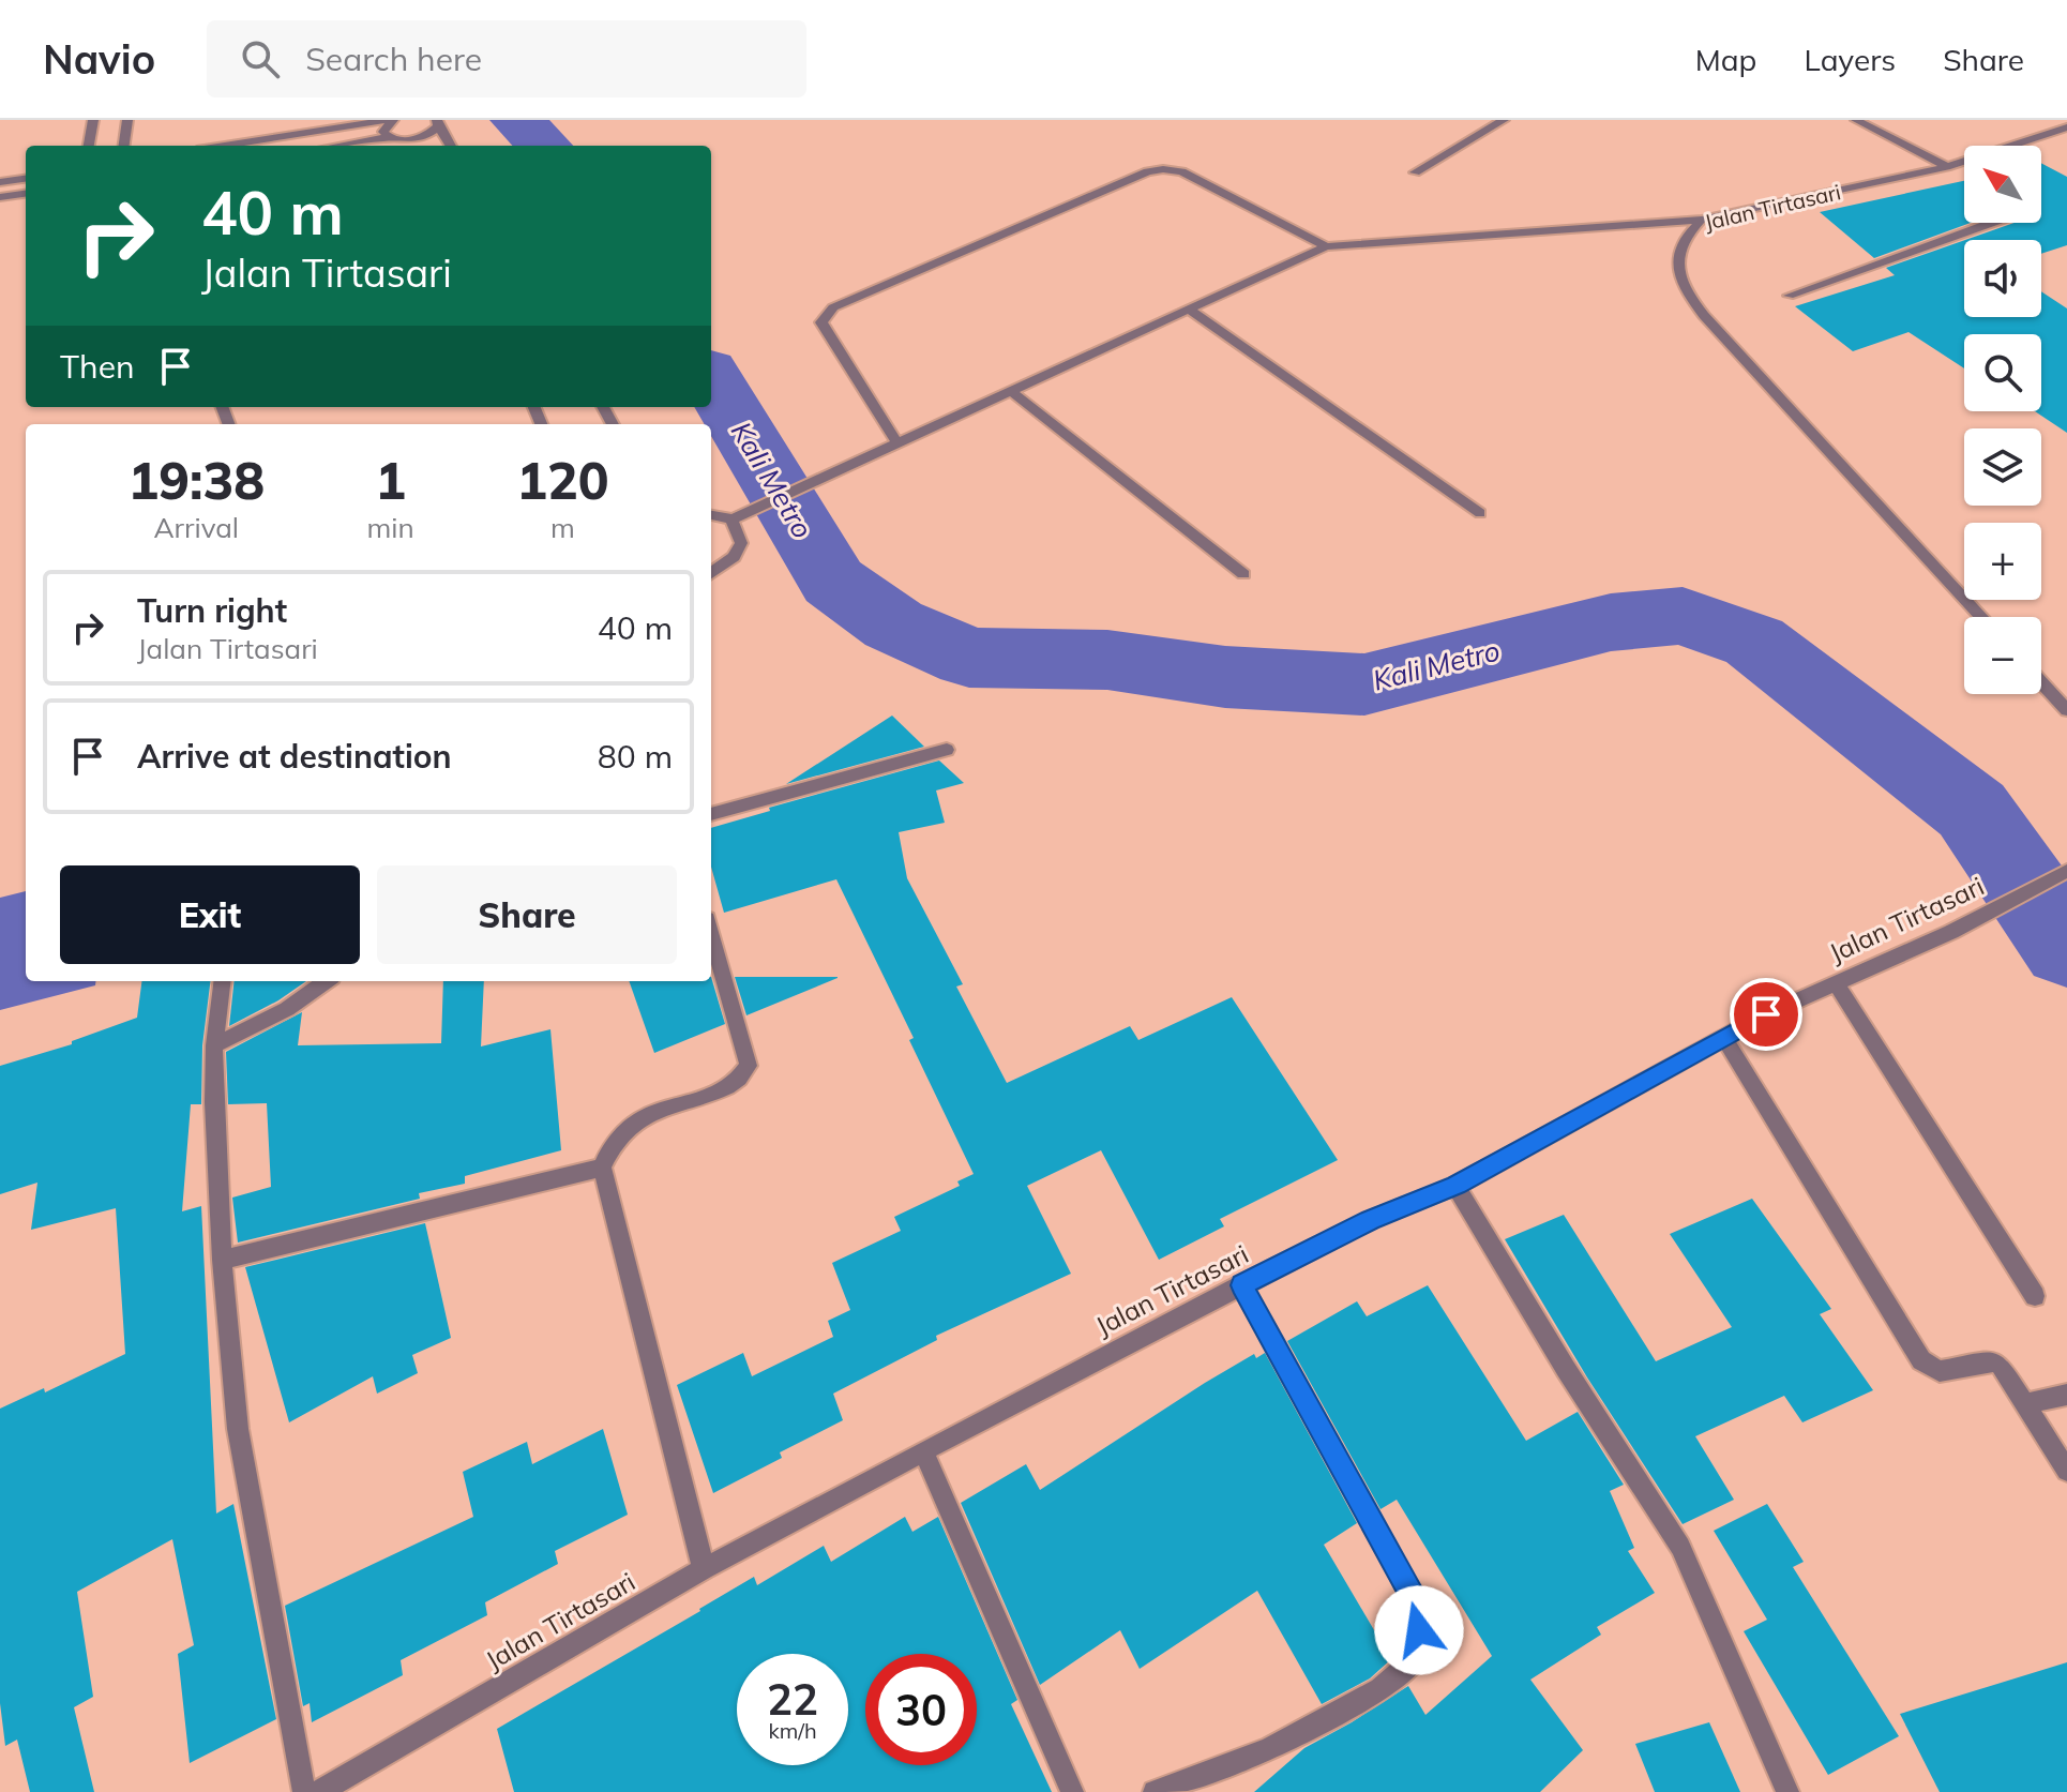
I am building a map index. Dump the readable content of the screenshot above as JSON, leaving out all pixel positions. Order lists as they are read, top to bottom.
{
  "streets": {
    "street": ["Jalan Tirtasari"]
  },
  "water": ["Kali Metro"],
  "north": "top left",
  "page": {
    "header": "Navio",
    "search": "Search here",
    "nav": ["Map", "Layers", "Share"],
    "map_buttons": ["+", "−"],
    "turn": ["40 m", "Jalan Tirtasari"],
    "then": "Then",
    "eta": [
      "19:38",
      "Arrival",
      "1",
      "min",
      "120",
      "m"
    ],
    "list": [
      {
        "name": "Turn right",
        "note": "Jalan Tirtasari",
        "value": "40 m"
      },
      {
        "name": "Arrive at destination",
        "value": "80 m"
      }
    ],
    "buttons": ["Exit", "Share"],
    "speed": "22 km/h",
    "limit": "30"
  }
}
